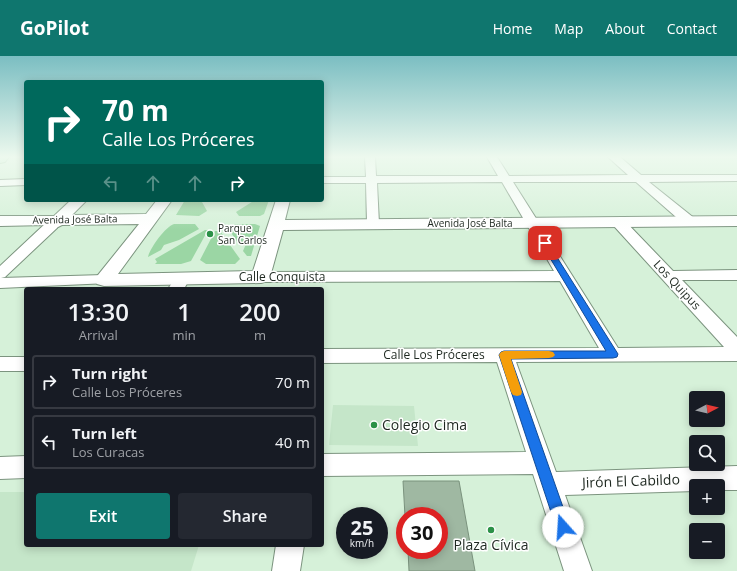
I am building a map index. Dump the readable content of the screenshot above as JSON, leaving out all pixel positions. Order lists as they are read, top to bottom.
{
  "streets": {
    "street": [
      "Avenida José Balta",
      "Calle Conquista",
      "Los Quipus",
      "Calle Los Próceres",
      "Jirón El Cabildo"
    ]
  },
  "crossings": [
    ["Avenida José Balta", "Los Quipus"]
  ],
  "places": ["Parque San Carlos", "Colegio Cima", "Plaza Cívica"],
  "north": "right",
  "page": {
    "header": "GoPilot",
    "nav": [
      "Home",
      "Map",
      "About",
      "Contact"
    ],
    "turn": ["70 m", "Calle Los Próceres"],
    "eta": [
      "13:30",
      "Arrival",
      "1",
      "min",
      "200",
      "m"
    ],
    "list": [
      {
        "name": "Turn right",
        "note": "Calle Los Próceres",
        "value": "70 m"
      },
      {
        "name": "Turn left",
        "note": "Los Curacas",
        "value": "40 m"
      }
    ],
    "map_buttons": ["+", "−"],
    "buttons": ["Exit", "Share"],
    "speed": "25 km/h",
    "limit": "30"
  }
}
